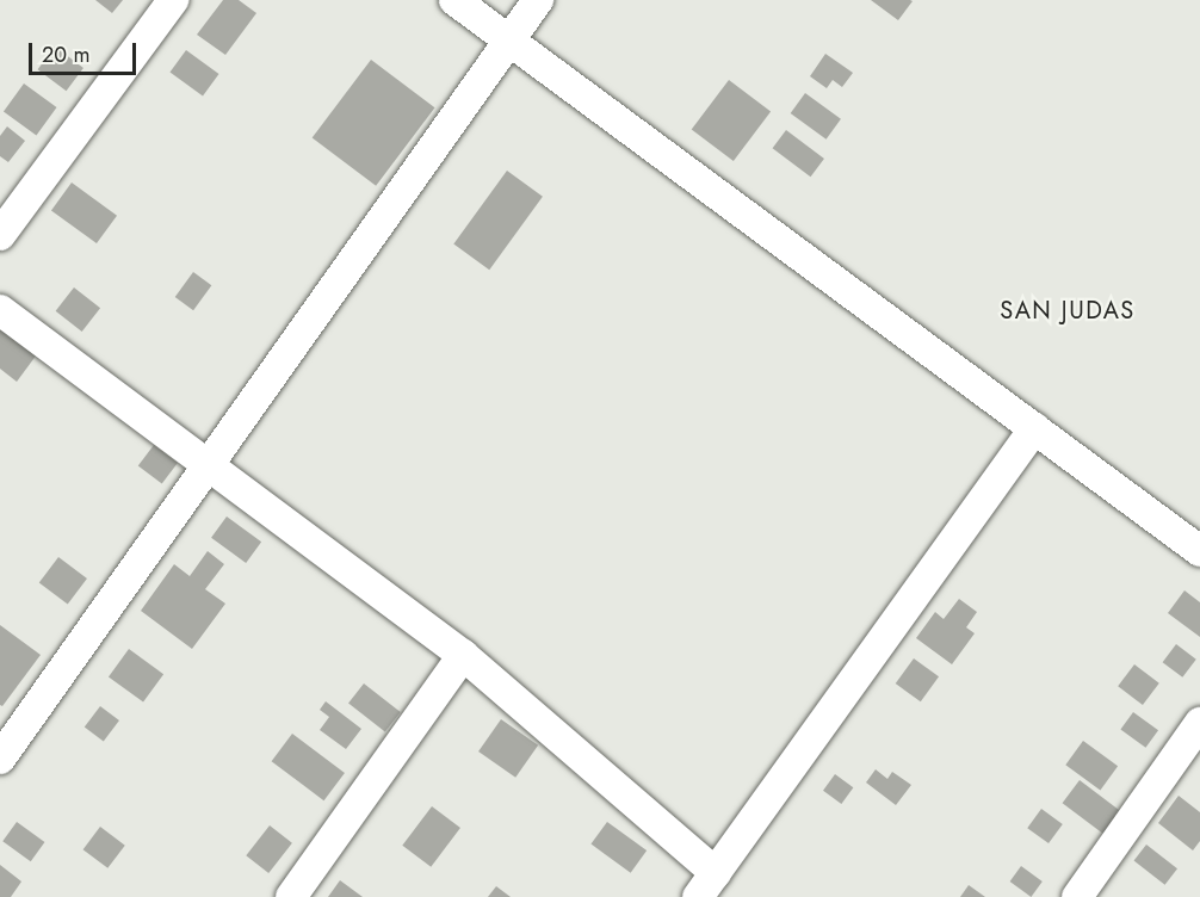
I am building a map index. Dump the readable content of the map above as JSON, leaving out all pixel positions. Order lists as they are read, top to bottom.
{
  "districts": ["SAN JUDAS"],
  "scale_bar": "20 m"
}
